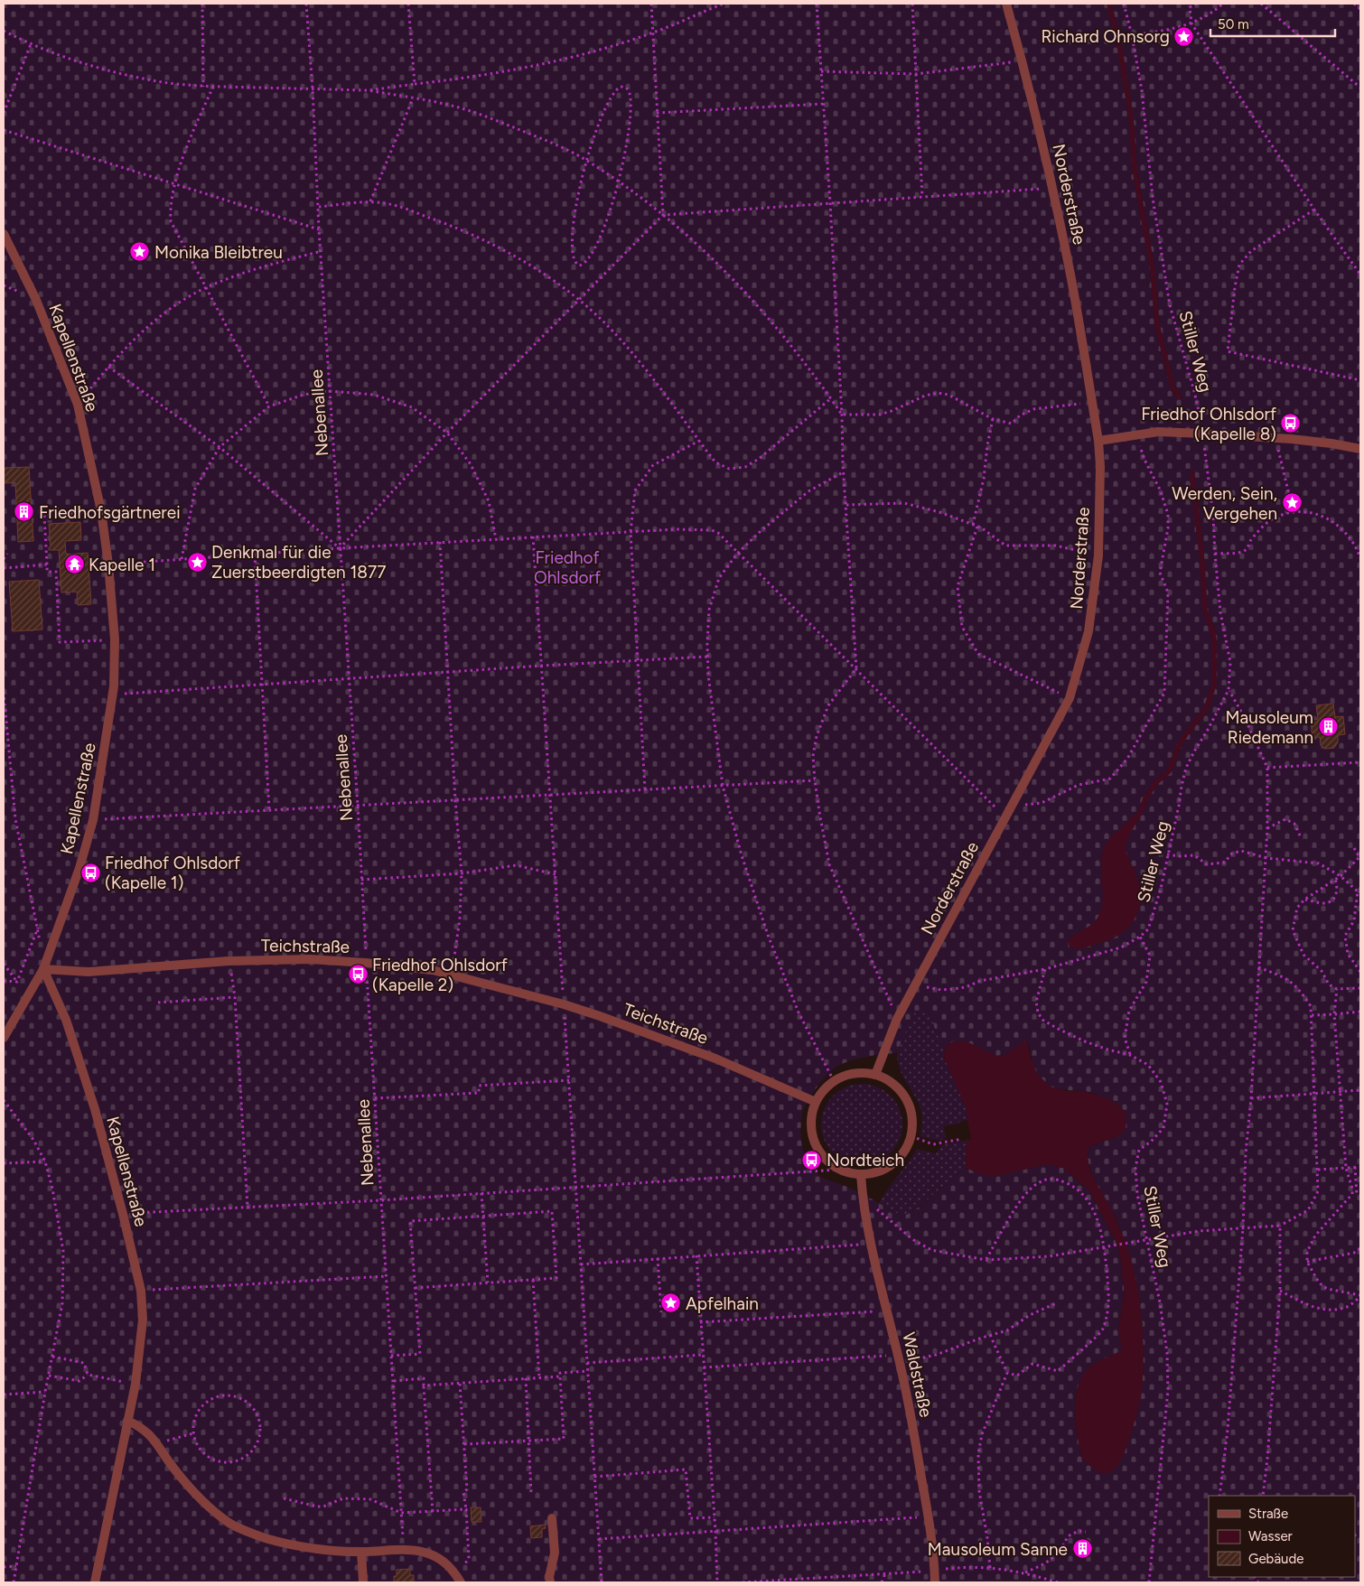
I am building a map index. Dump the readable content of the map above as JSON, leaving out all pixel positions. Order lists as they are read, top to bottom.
{
  "streets": {
    "street": [
      "Norderstraße",
      "Kapellenstraße",
      "Teichstraße",
      "Waldstraße"
    ],
    "path": ["Stiller Weg", "Nebenallee"]
  },
  "crossings": [
    ["Norderstraße", "Teichstraße"],
    ["Norderstraße", "Waldstraße"],
    ["Kapellenstraße", "Teichstraße"],
    ["Nebenallee", "Teichstraße"],
    ["Teichstraße", "Waldstraße"]
  ],
  "parks": ["Friedhof Ohlsdorf"],
  "places": {
    "place": [
      "Richard Ohnsorg",
      "Monika Bleibtreu",
      "Werden, Sein, Vergehen",
      "Denkmal für die Zuerstbeerdigten 1877",
      "Apfelhain"
    ],
    "bus stop": [
      "Friedhof Ohlsdorf (Kapelle 8)",
      "Friedhof Ohlsdorf (Kapelle 1)",
      "Friedhof Ohlsdorf (Kapelle 2)",
      "Nordteich"
    ],
    "building": ["Friedhofsgärtnerei", "Mausoleum Riedemann", "Mausoleum Sanne"],
    "temple": ["Kapelle 1"]
  },
  "legend": ["Straße", "Wasser", "Gebäude"],
  "scale_bar": "50 m"
}
